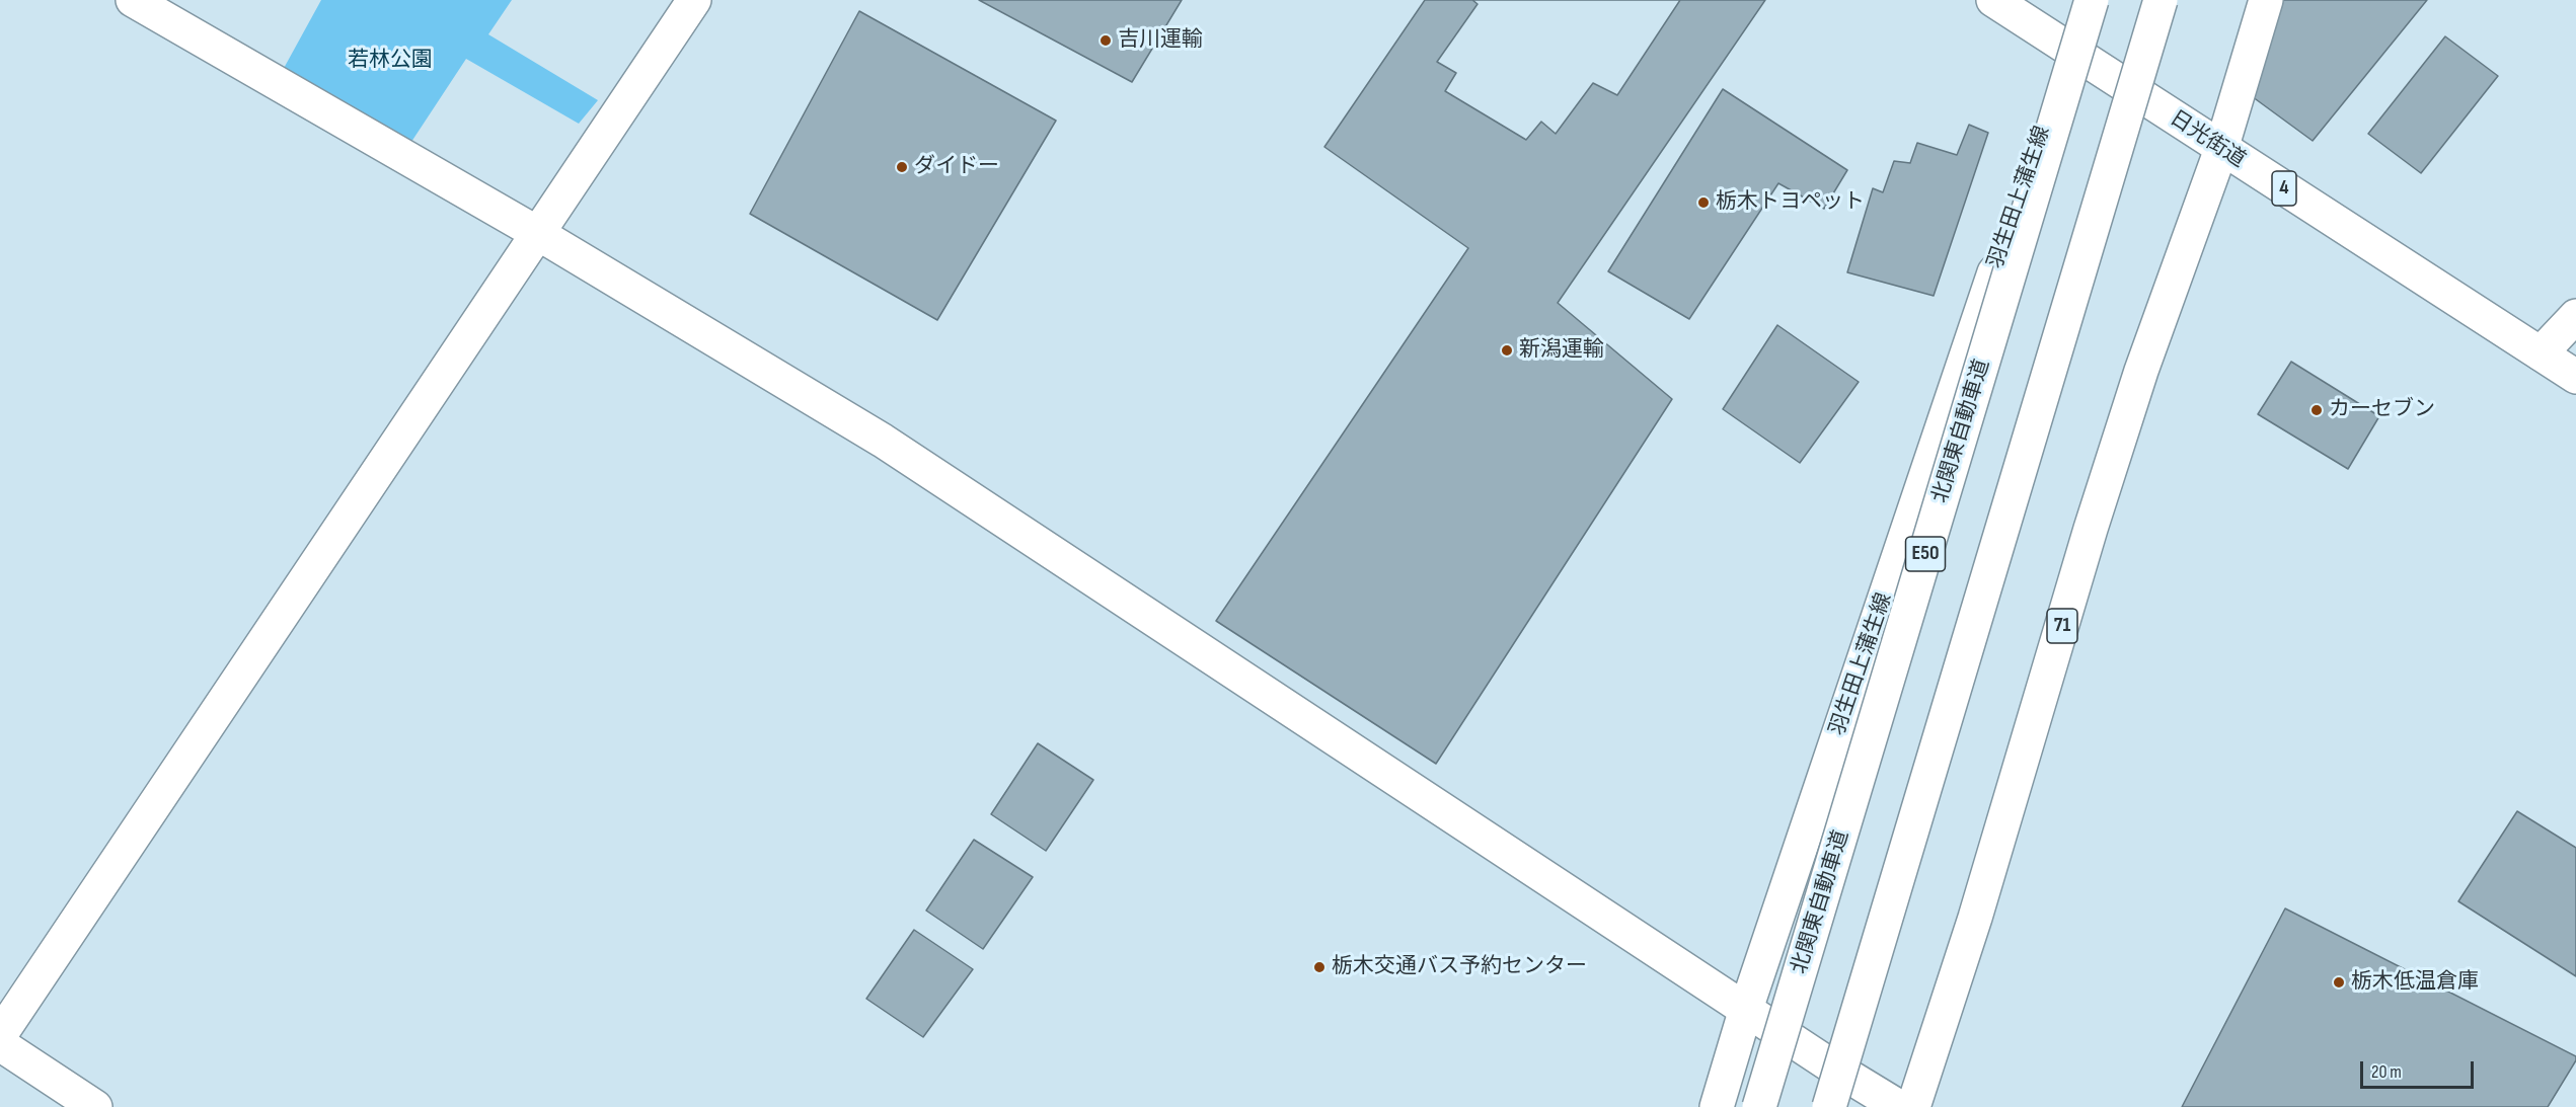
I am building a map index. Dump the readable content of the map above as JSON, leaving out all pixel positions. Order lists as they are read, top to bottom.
{
  "streets": {
    "main road": [
      "日光街道",
      "4",
      "羽生田上蒲生線",
      "北関東自動車道",
      "E50",
      "71"
    ]
  },
  "crossings": [
    ["日光街道", "羽生田上蒲生線"],
    ["日光街道", "71"]
  ],
  "parks": ["若林公園"],
  "places": [
    "吉川運輸",
    "ダイドー",
    "栃木トヨペット",
    "新潟運輸",
    "カーセブン",
    "栃木交通バス予約センター",
    "栃木低温倉庫"
  ],
  "scale_bar": "20 m"
}
